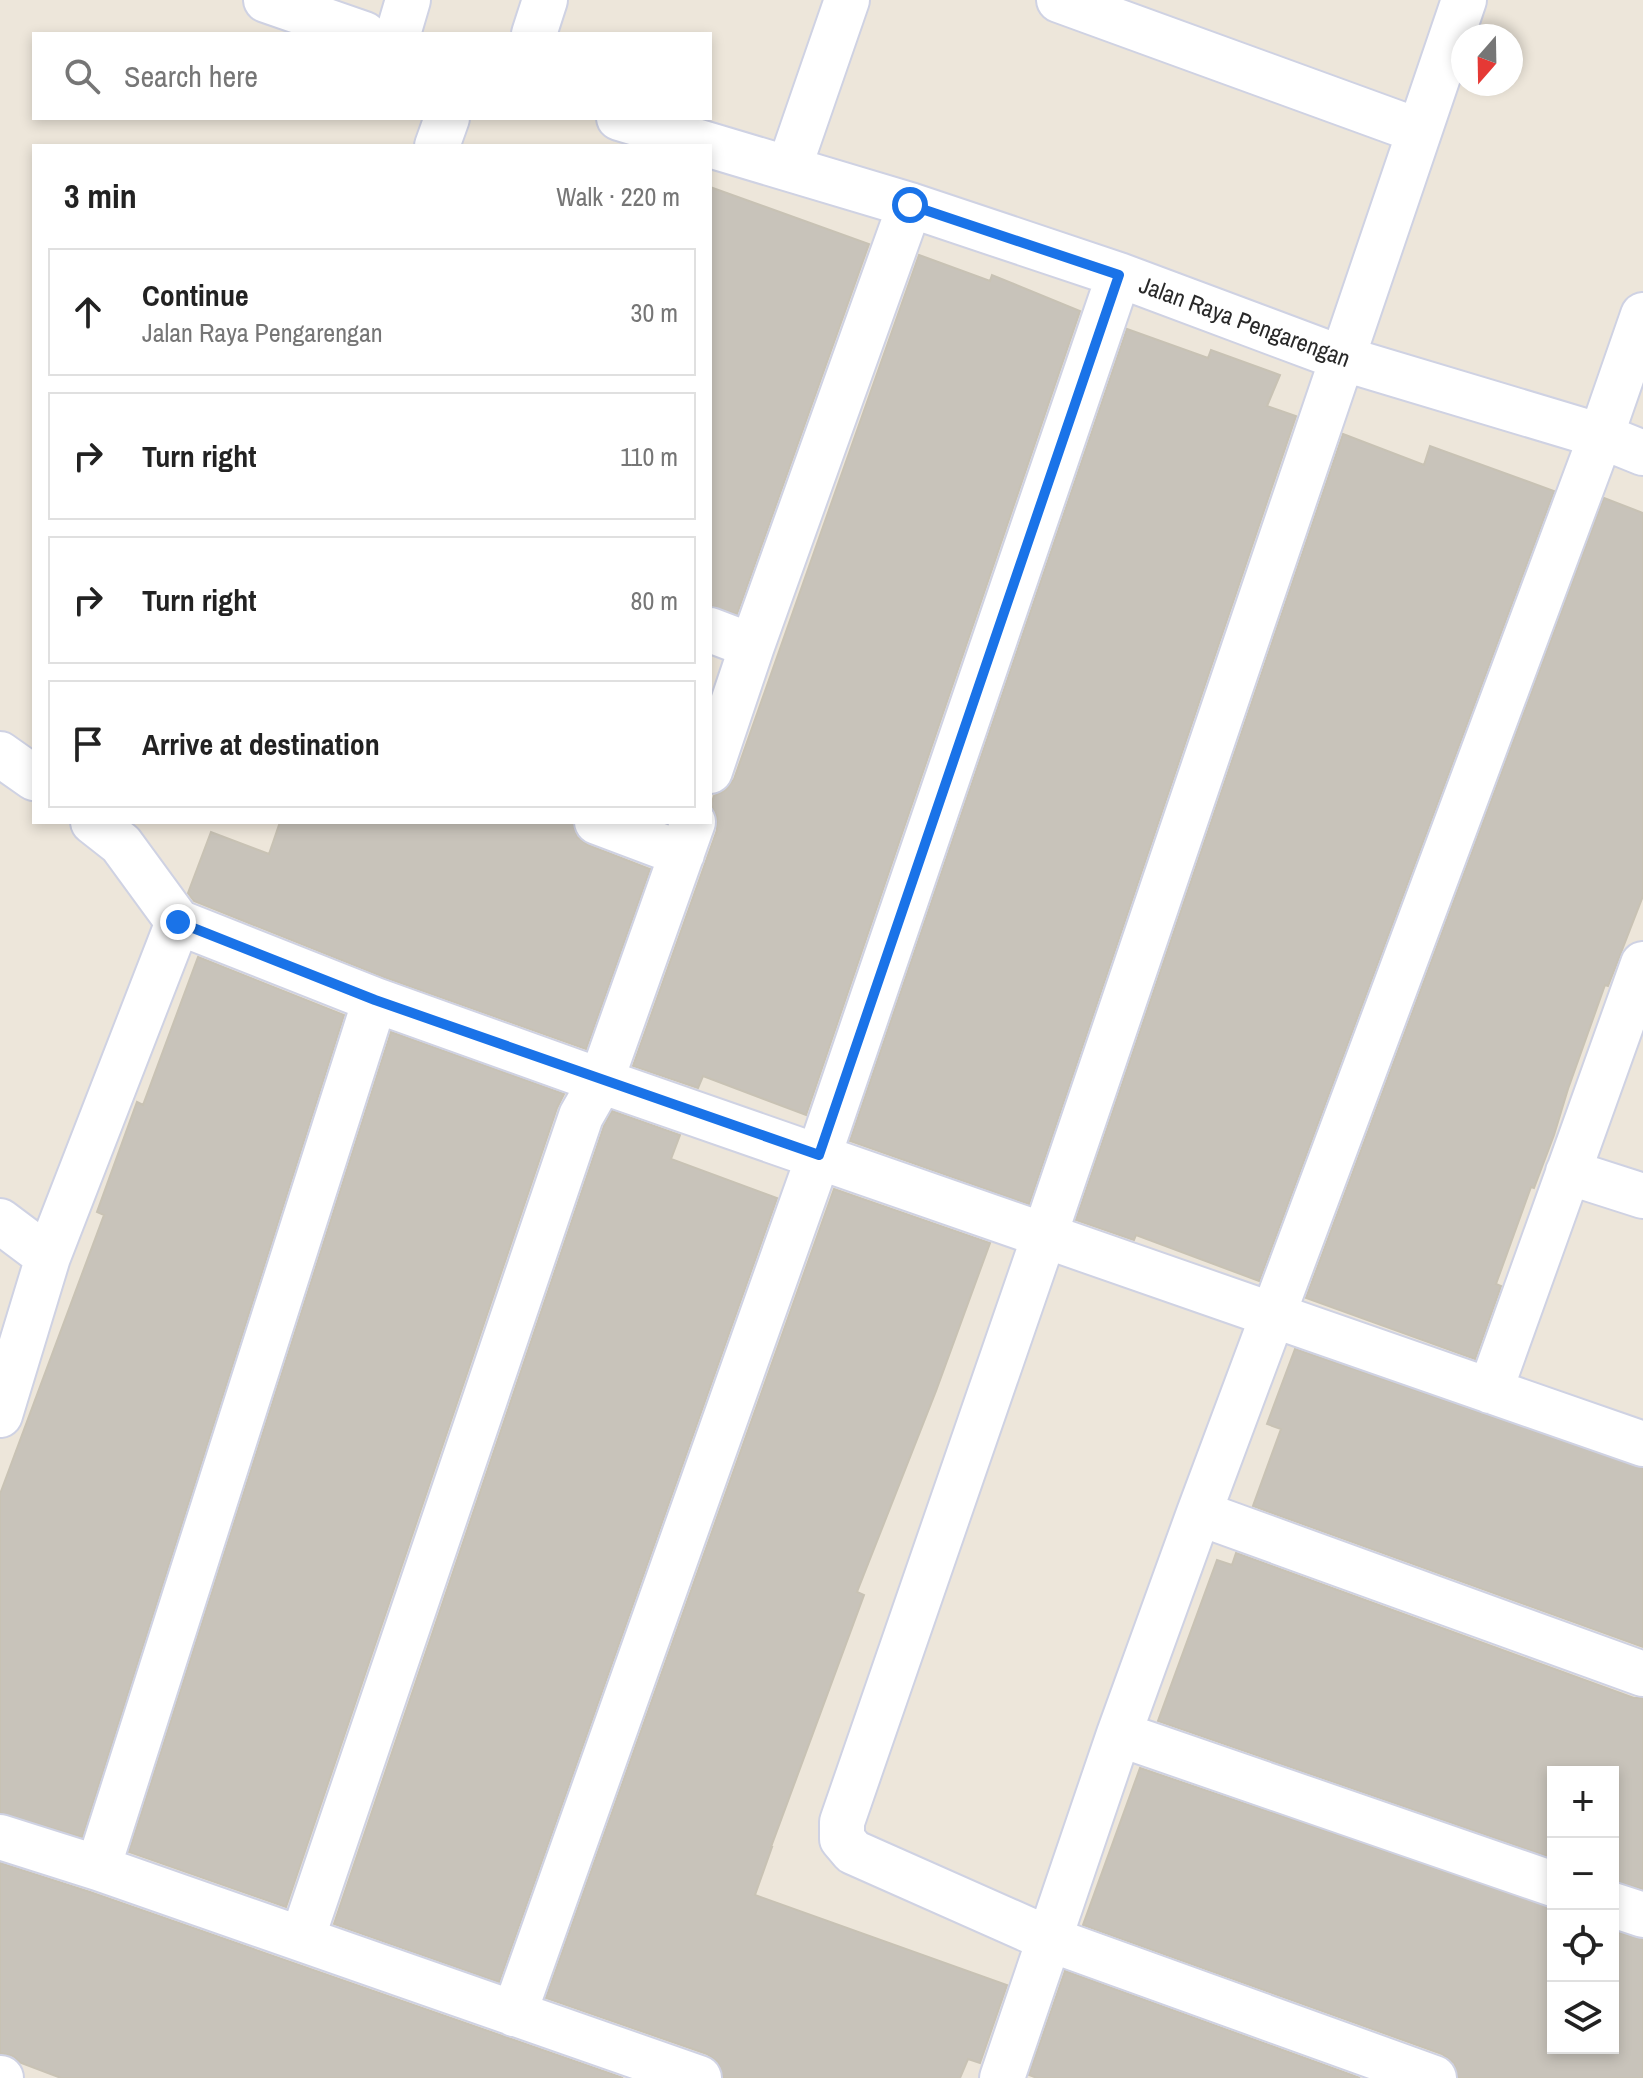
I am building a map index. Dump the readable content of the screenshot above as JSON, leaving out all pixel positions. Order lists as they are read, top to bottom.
{
  "streets": {
    "street": ["Jalan Raya Pengarengan"]
  },
  "north": "bottom",
  "page": {
    "search": "Search here",
    "heading": ["3 min", "Walk · 220 m"],
    "list": [
      ["Continue", "Jalan Raya Pengarengan", "30 m"],
      ["Turn right", "110 m"],
      ["Turn right", "80 m"],
      "Arrive at destination"
    ],
    "map_buttons": ["+", "−"]
  }
}
